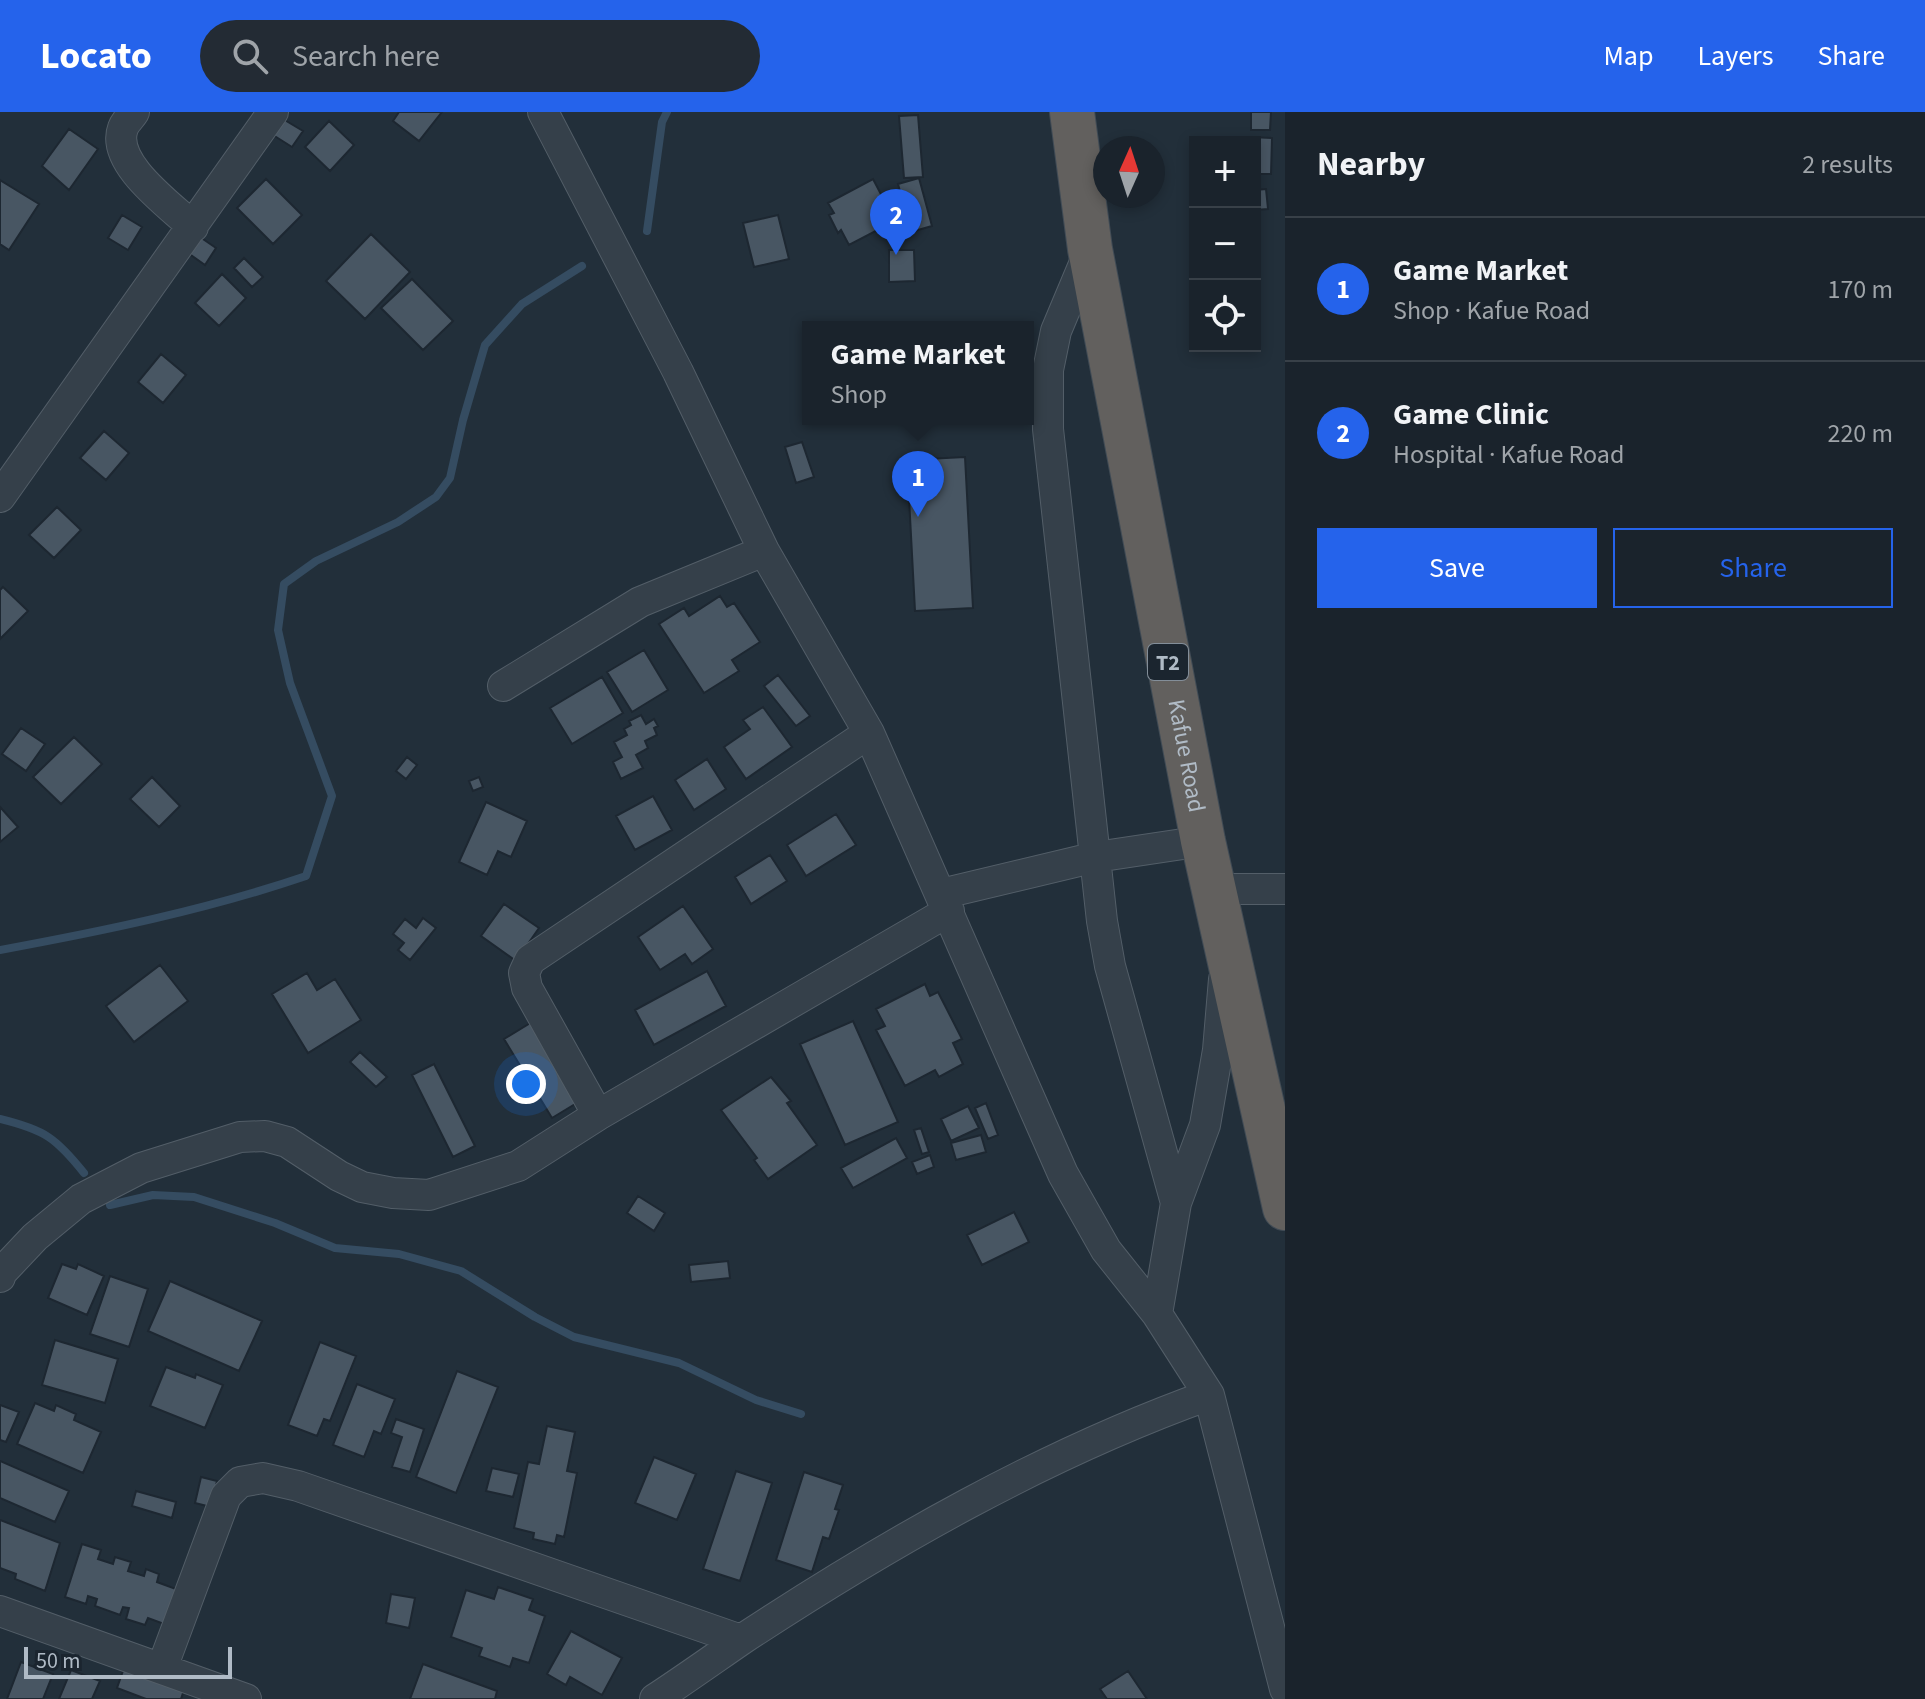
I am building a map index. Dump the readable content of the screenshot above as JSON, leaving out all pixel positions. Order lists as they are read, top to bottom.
{
  "streets": {
    "highway": ["T2", "Kafue Road"]
  },
  "scale_bar": "50 m",
  "north": "top",
  "page": {
    "header": "Locato",
    "search": "Search here",
    "nav": ["Map", "Layers", "Share"],
    "heading": ["Nearby", "2 results"],
    "map_buttons": ["+", "−"],
    "pins": ["2", "1"],
    "list": [
      {
        "mark": "1",
        "name": "Game Market",
        "note": "Shop · Kafue Road",
        "value": "170 m"
      },
      {
        "mark": "2",
        "name": "Game Clinic",
        "note": "Hospital · Kafue Road",
        "value": "220 m"
      }
    ],
    "popup": ["Game Market", "Shop"],
    "buttons": ["Save", "Share"],
    "scale": "50 m"
  }
}
